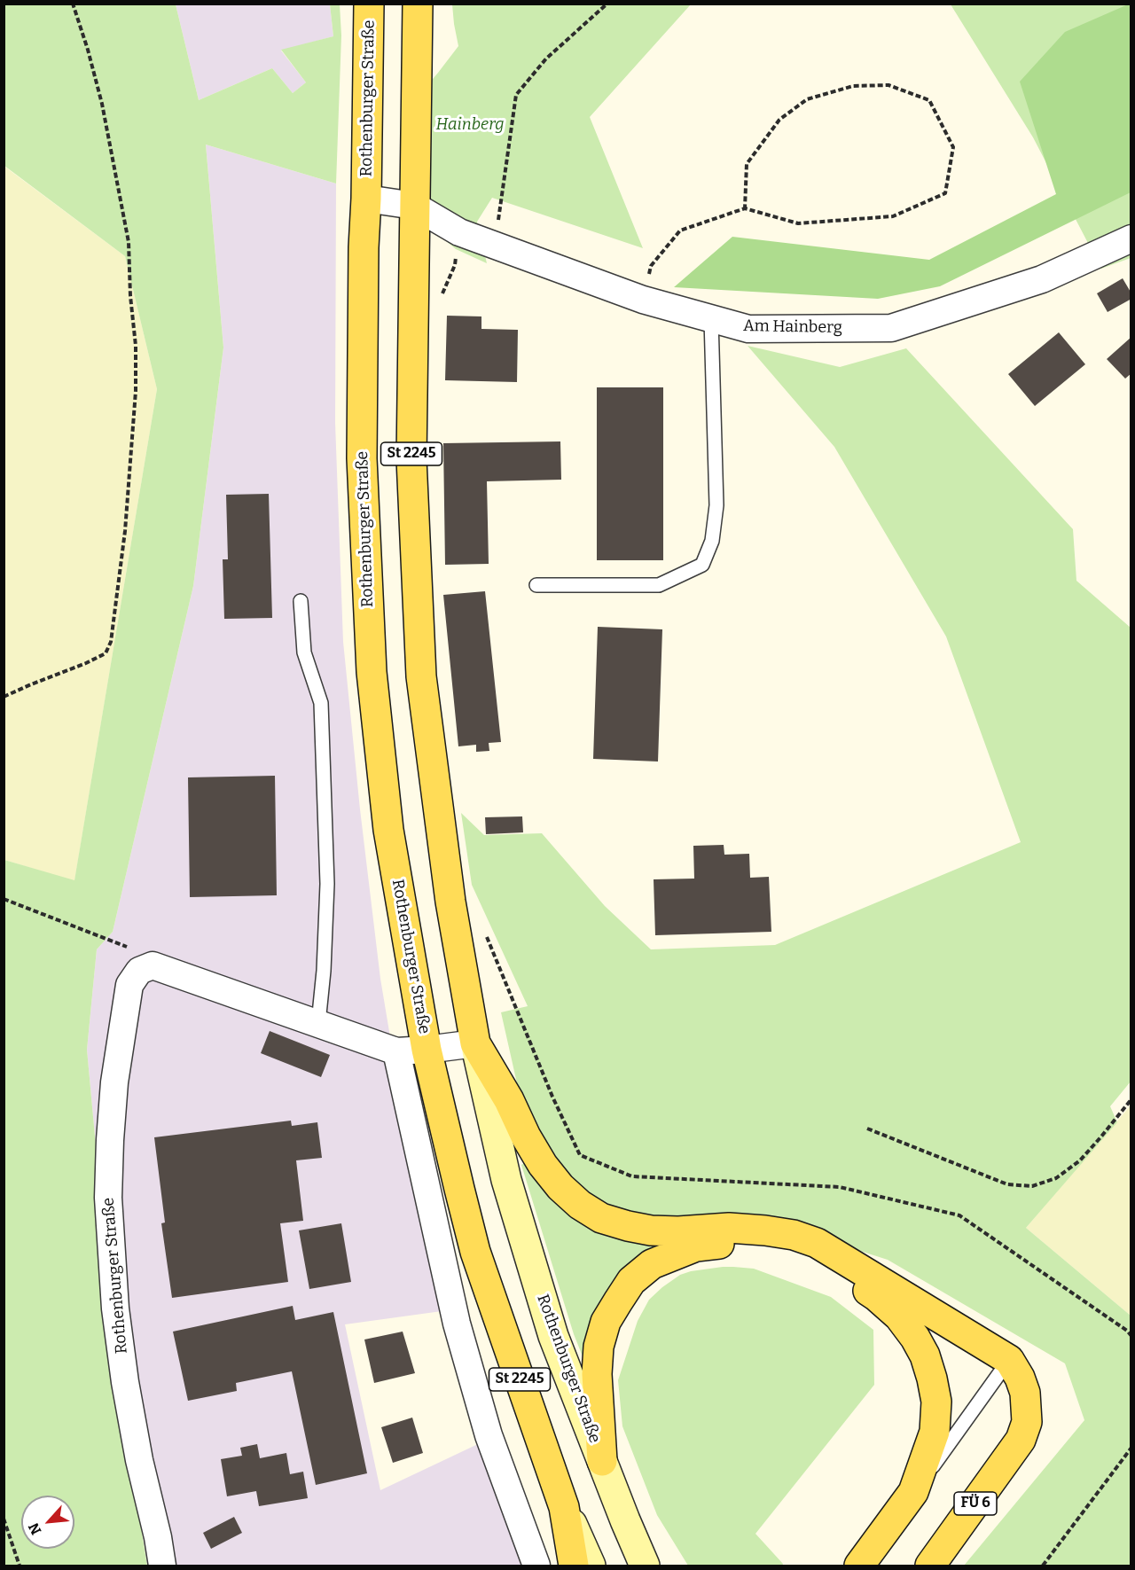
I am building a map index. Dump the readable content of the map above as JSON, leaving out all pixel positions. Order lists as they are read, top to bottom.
{
  "streets": {
    "main road": ["Rothenburger Straße", "St 2245", "FÜ 6"],
    "street": ["Am Hainberg"]
  },
  "crossings": [
    ["Rothenburger Straße", "Am Hainberg"]
  ],
  "parks": ["Hainberg"],
  "north": "bottom left"
}
